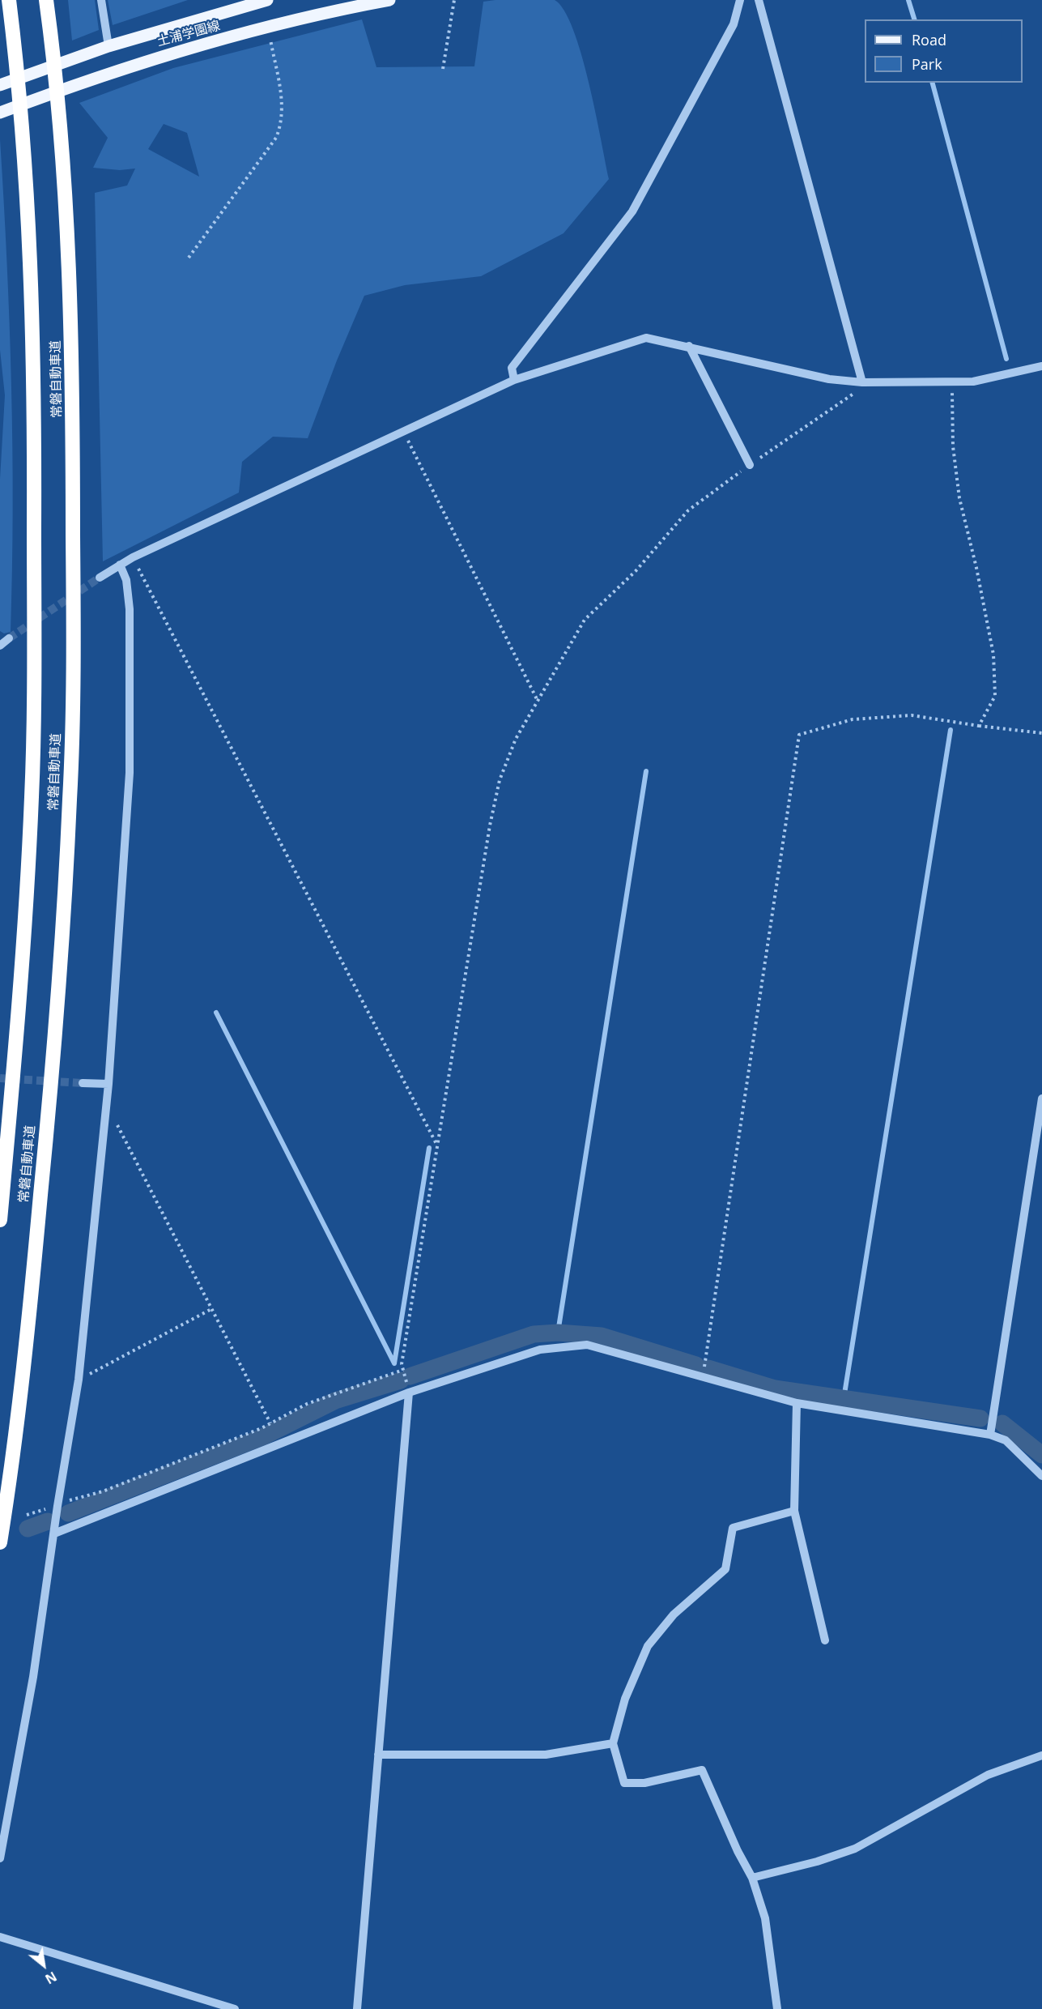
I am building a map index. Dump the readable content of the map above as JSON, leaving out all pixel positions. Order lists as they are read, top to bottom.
{
  "streets": {
    "highway": ["常磐自動車道"],
    "main road": ["土浦学園線"]
  },
  "legend": ["Road", "Park"],
  "north": "bottom right"
}
